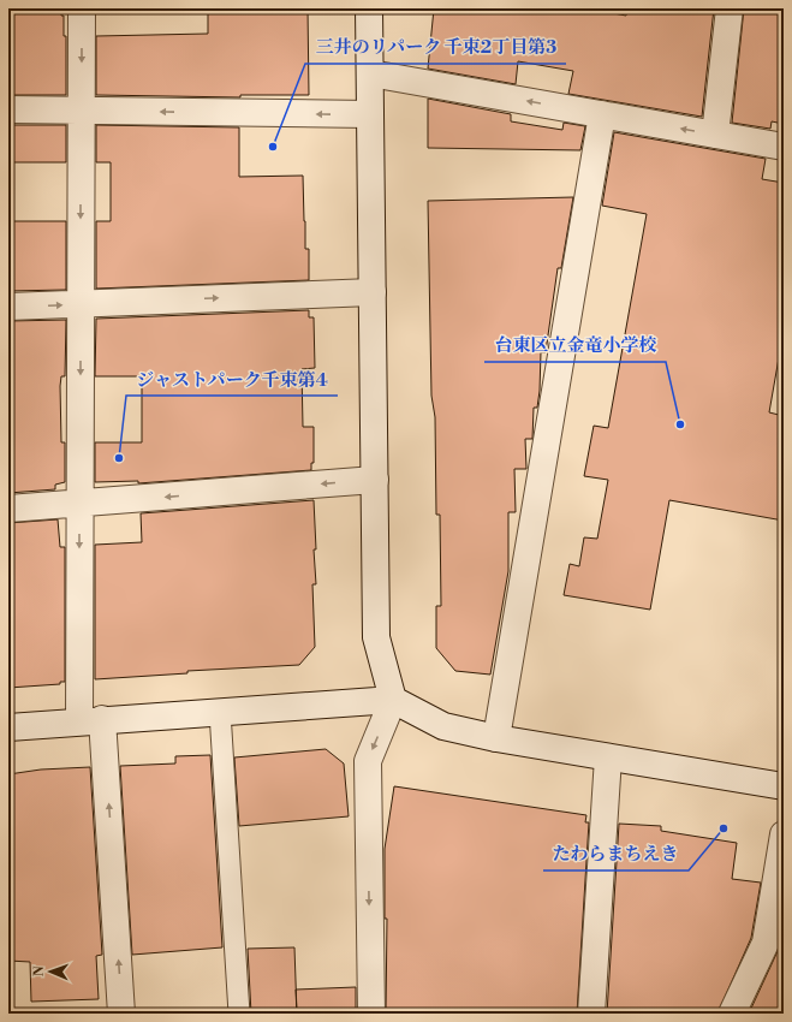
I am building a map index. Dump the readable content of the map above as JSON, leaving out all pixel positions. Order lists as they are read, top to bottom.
{
  "places": [
    "三井のリパーク 千束2丁目第3",
    "台東区立金竜小学校",
    "ジャストパーク千束第4",
    "たわらまちえき"
  ],
  "north": "left"
}
